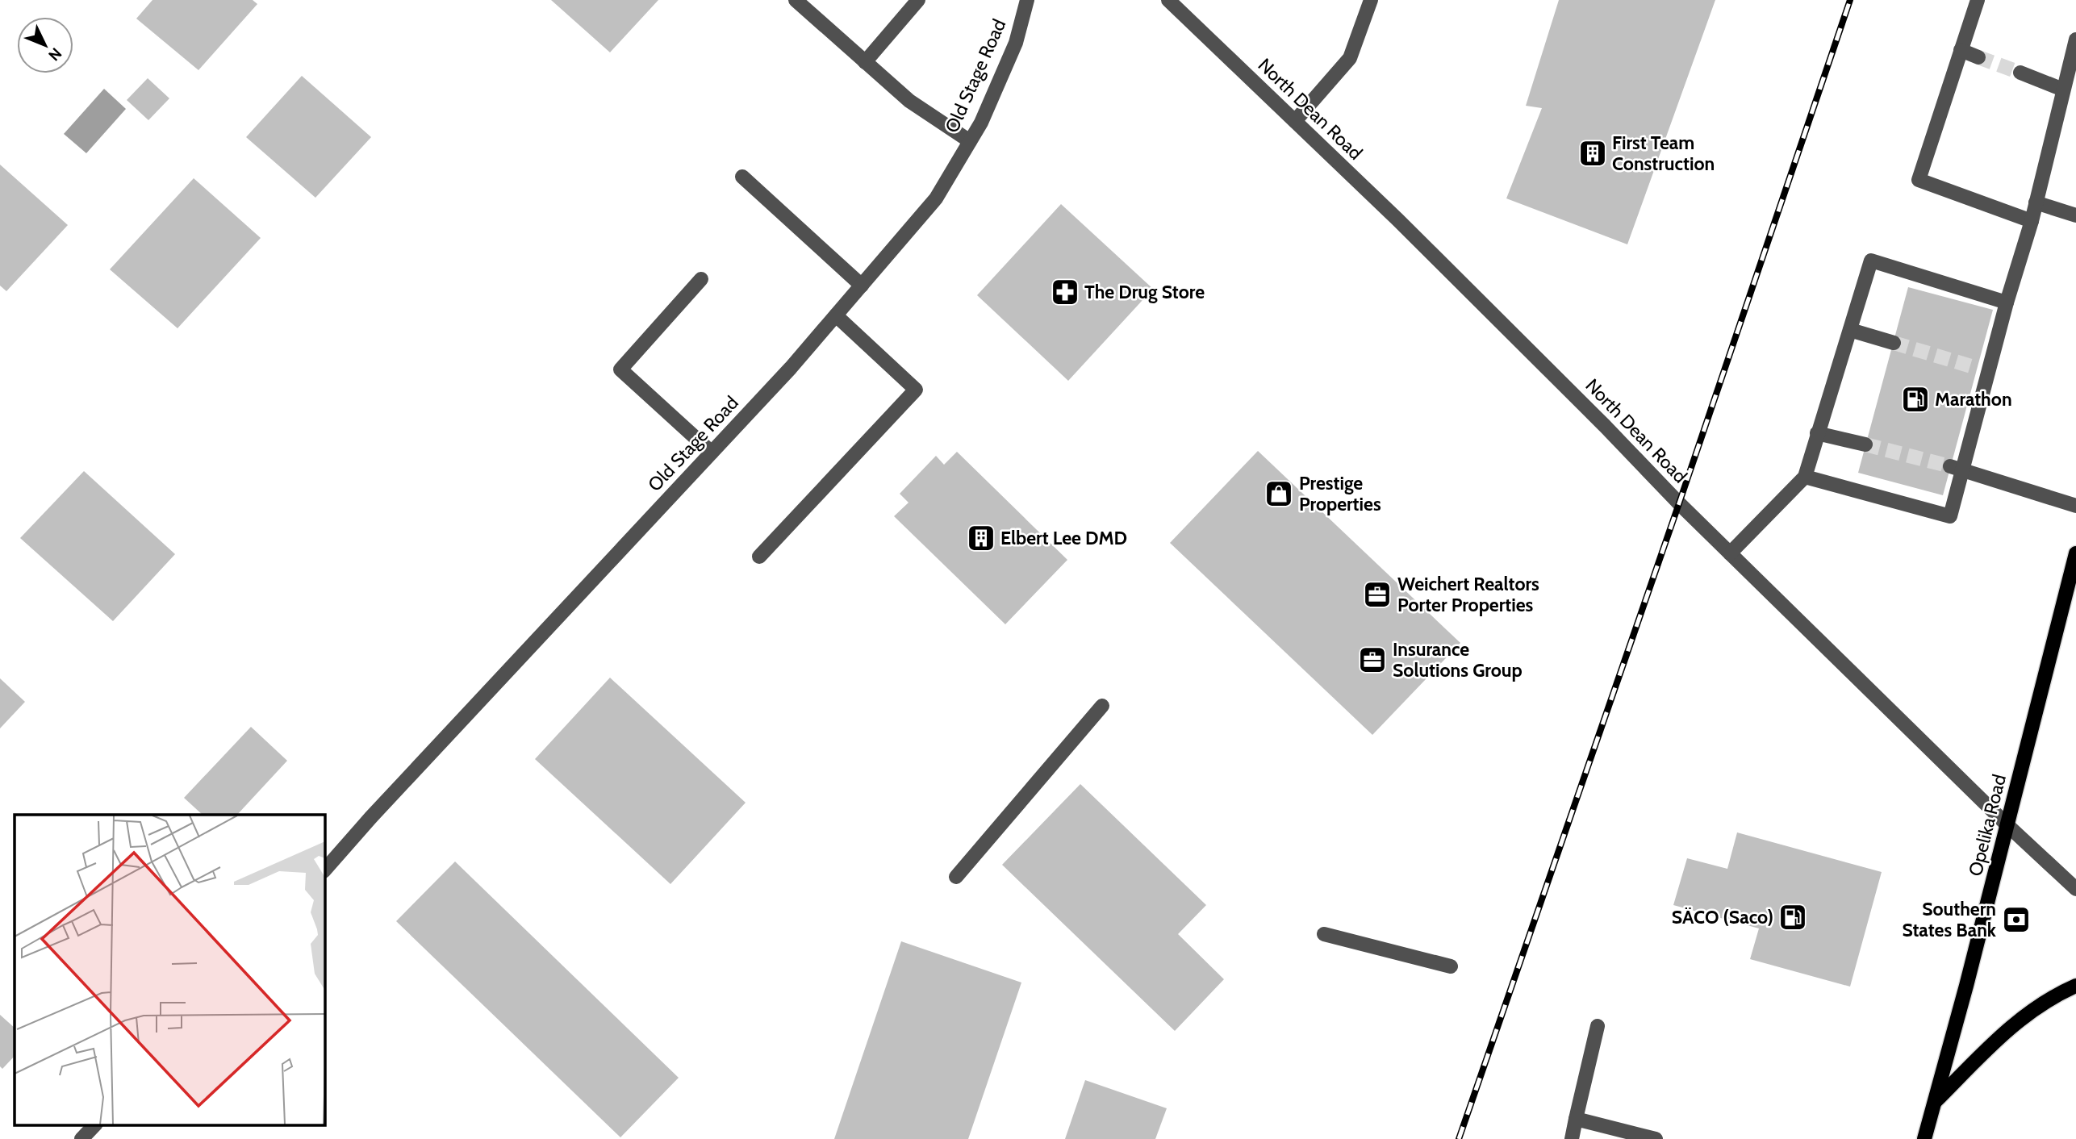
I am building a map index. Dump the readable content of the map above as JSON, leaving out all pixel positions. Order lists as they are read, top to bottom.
{
  "streets": {
    "main road": ["Opelika Road"],
    "street": ["Old Stage Road", "North Dean Road"]
  },
  "crossings": [
    ["North Dean Road", "Opelika Road"]
  ],
  "places": {
    "building": ["First Team Construction", "Elbert Lee DMD"],
    "pharmacy": ["The Drug Store"],
    "fuel station": ["Marathon", "SÄCO (Saco)"],
    "shop": ["Prestige Properties"],
    "office": ["Weichert Realtors Porter Properties", "Insurance Solutions Group"],
    "bank": ["Southern States Bank"]
  },
  "north": "bottom right"
}
